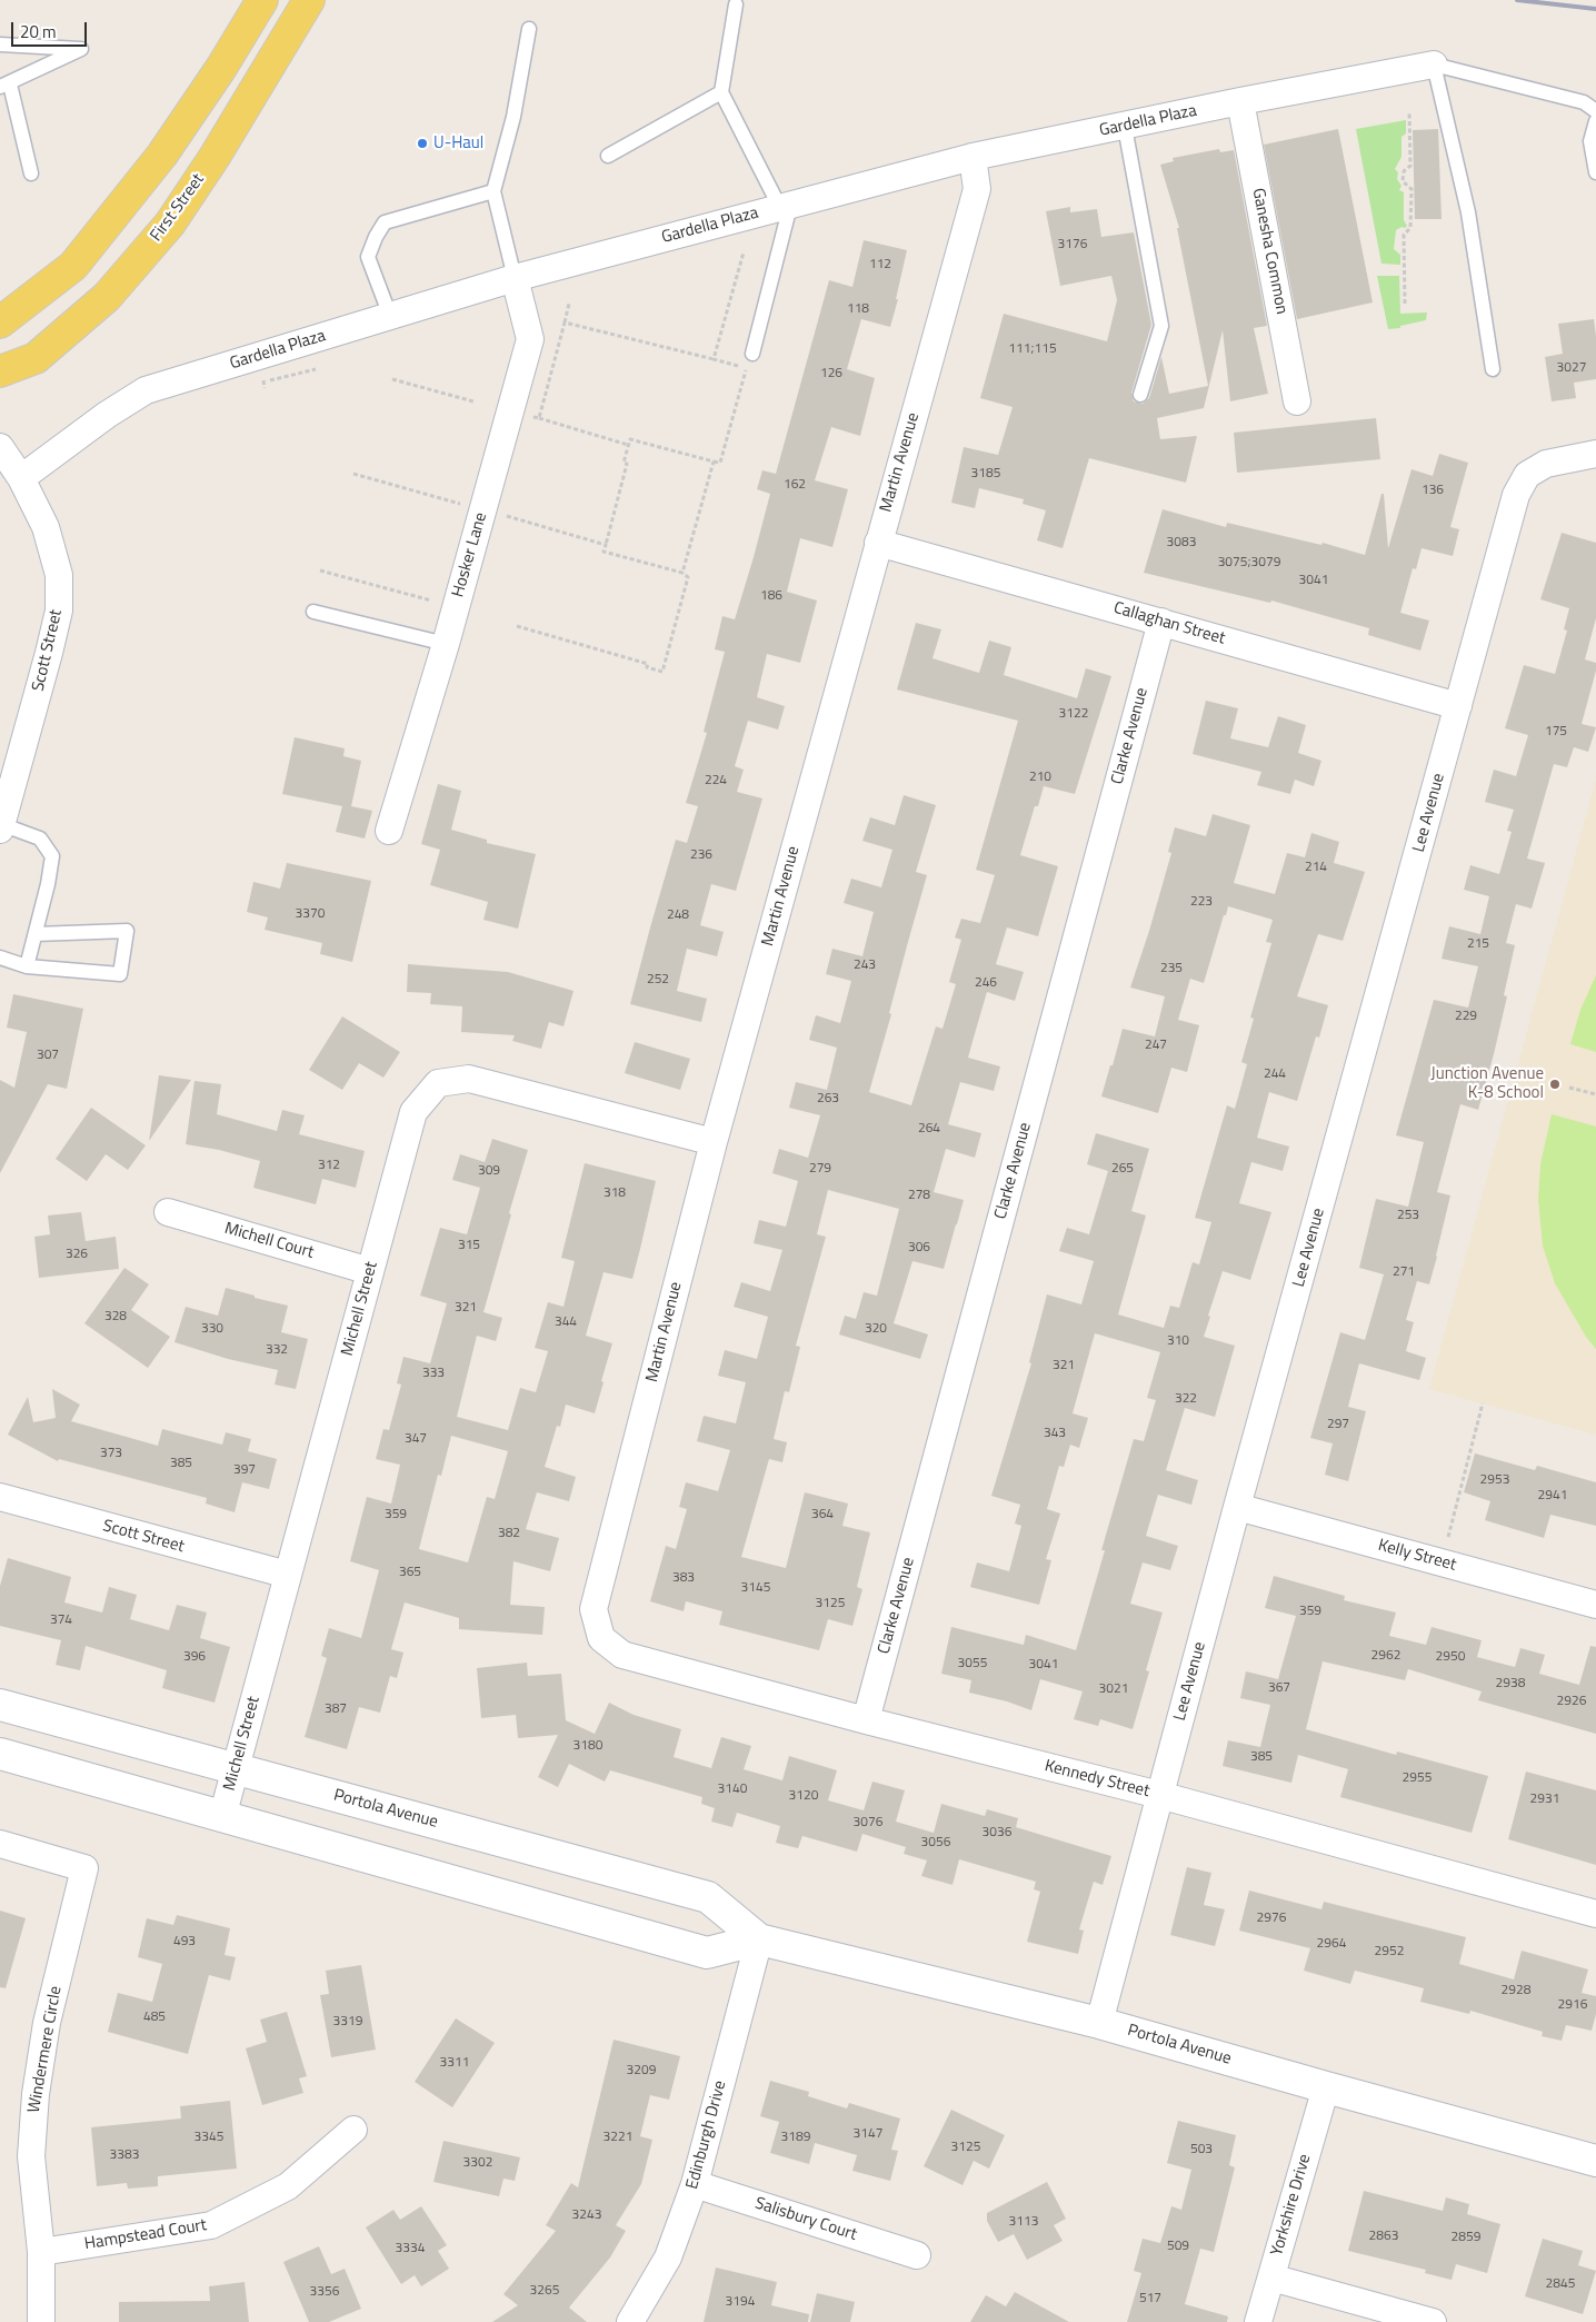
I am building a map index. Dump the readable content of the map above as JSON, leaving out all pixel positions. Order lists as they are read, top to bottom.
{
  "streets": {
    "main road": ["First Street", "Portola Avenue"],
    "street": [
      "Gardella Plaza",
      "Ganesha Common",
      "Martin Avenue",
      "Hosker Lane",
      "Callaghan Street",
      "Scott Street",
      "Clarke Avenue",
      "Lee Avenue",
      "Michell Court",
      "Michell Street",
      "Kelly Street",
      "Kennedy Street",
      "Windermere Circle",
      "Edinburgh Drive",
      "Yorkshire Drive",
      "Salisbury Court",
      "Hampstead Court"
    ]
  },
  "crossings": [
    ["Gardella Plaza", "Ganesha Common"],
    ["Gardella Plaza", "Martin Avenue"],
    ["Gardella Plaza", "Hosker Lane"],
    ["Gardella Plaza", "Scott Street"],
    ["Martin Avenue", "Callaghan Street"],
    ["Martin Avenue", "Michell Street"],
    ["Martin Avenue", "Kennedy Street"],
    ["Callaghan Street", "Clarke Avenue"],
    ["Callaghan Street", "Lee Avenue"],
    ["Scott Street", "Michell Street"],
    ["Clarke Avenue", "Kennedy Street"],
    ["Lee Avenue", "Kelly Street"],
    ["Lee Avenue", "Kennedy Street"],
    ["Lee Avenue", "Portola Avenue"],
    ["Michell Court", "Michell Street"],
    ["Michell Street", "Portola Avenue"],
    ["Portola Avenue", "Edinburgh Drive"],
    ["Portola Avenue", "Yorkshire Drive"],
    ["Windermere Circle", "Hampstead Court"],
    ["Edinburgh Drive", "Salisbury Court"]
  ],
  "places": ["U-Haul", "Junction Avenue K-8 School"],
  "house_numbers": [
    "3176",
    "112",
    "118",
    "111;115",
    "3027",
    "126",
    "3185",
    "162",
    "136",
    "3083",
    "3075;3079",
    "3041",
    "186",
    "3122",
    "175",
    "210",
    "224",
    "236",
    "214",
    "223",
    "3370",
    "248",
    "215",
    "243",
    "235",
    "252",
    "246",
    "229",
    "247",
    "307",
    "244",
    "263",
    "264",
    "312",
    "279",
    "265",
    "309",
    "318",
    "278",
    "253",
    "315",
    "306",
    "326",
    "271",
    "321",
    "328",
    "344",
    "330",
    "320",
    "310",
    "332",
    "321",
    "333",
    "322",
    "297",
    "343",
    "347",
    "373",
    "385",
    "397",
    "2953",
    "2941",
    "359",
    "364",
    "382",
    "365",
    "383",
    "3145",
    "3125",
    "359",
    "374",
    "2962",
    "396",
    "2950",
    "3055",
    "3041",
    "2938",
    "367",
    "3021",
    "2926",
    "387",
    "3180",
    "385",
    "2955",
    "3140",
    "3120",
    "2931",
    "3076",
    "3036",
    "3056",
    "2976",
    "493",
    "2964",
    "2952",
    "2928",
    "2916",
    "485",
    "3319",
    "3311",
    "3209",
    "3147",
    "3345",
    "3221",
    "3189",
    "3125",
    "503",
    "3383",
    "3302",
    "3243",
    "3113",
    "2863",
    "2859",
    "509",
    "3334",
    "2845",
    "3265",
    "3356",
    "517",
    "3194"
  ],
  "scale_bar": "20 m"
}
